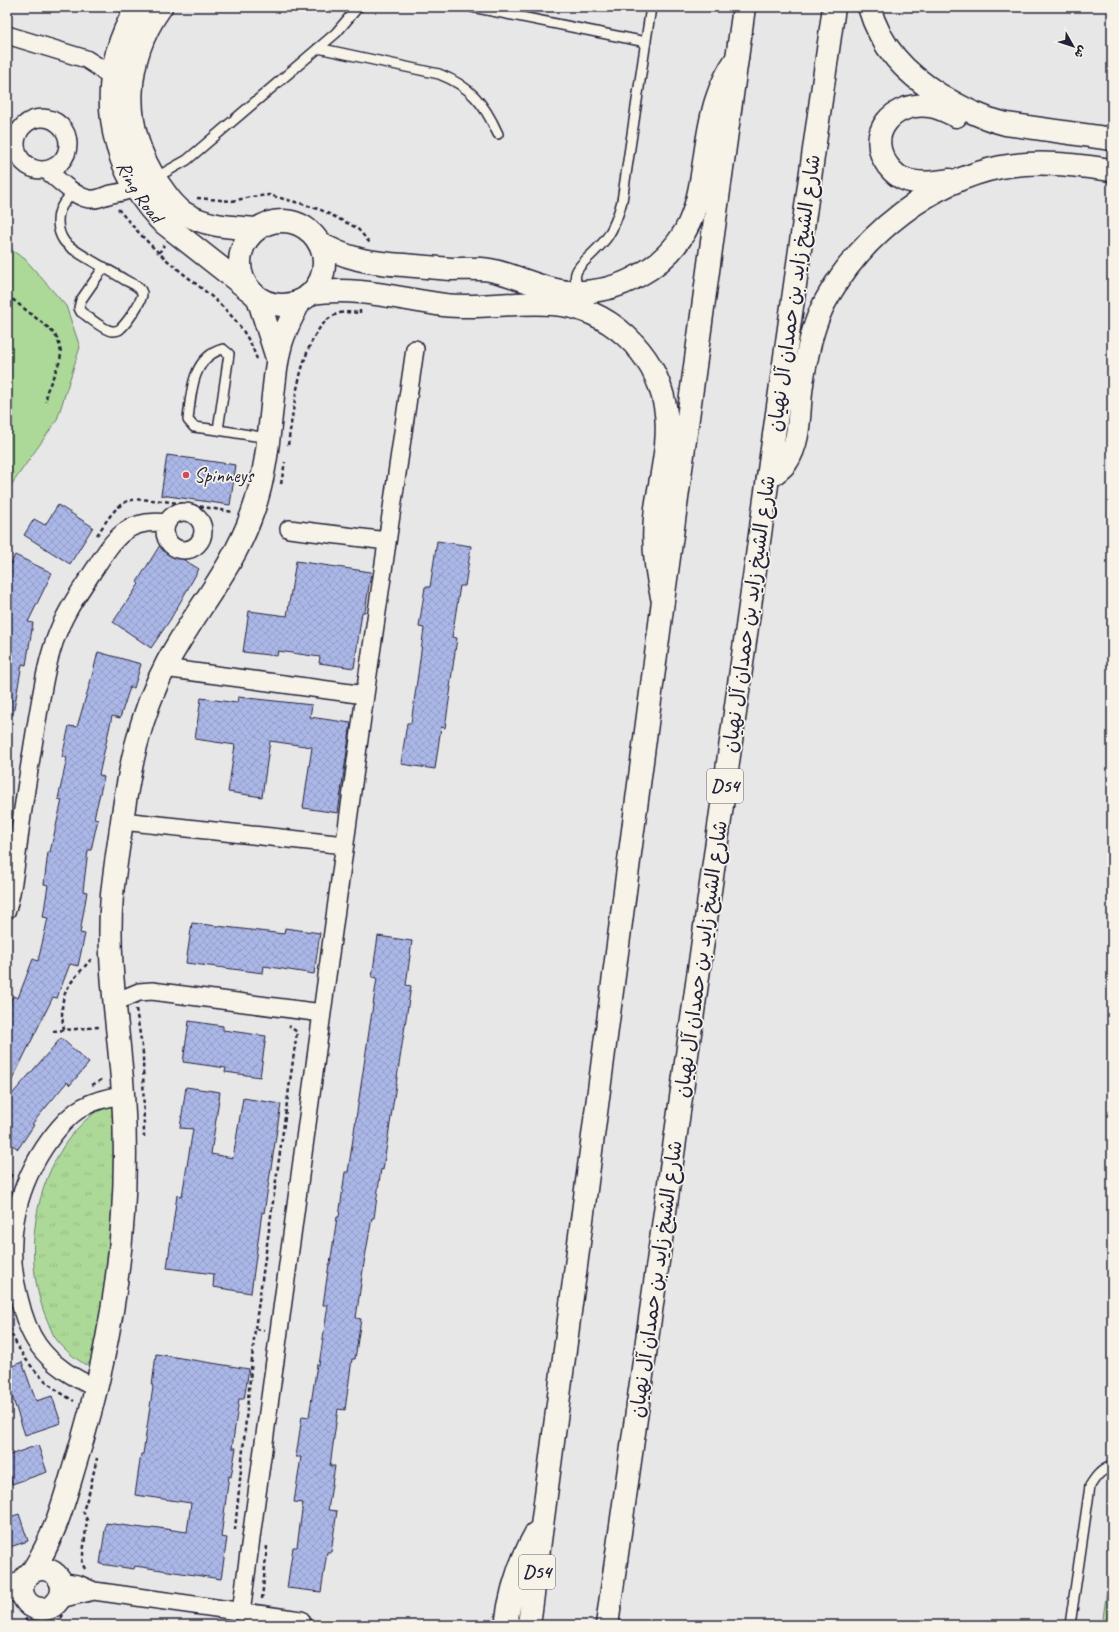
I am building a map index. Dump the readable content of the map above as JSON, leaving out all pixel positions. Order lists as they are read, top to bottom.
{
  "streets": {
    "street": ["Ring Road", "شارع الشيخ زايد بن حمدان آل نهيان", "D54"]
  },
  "places": ["Spinneys"],
  "north": "bottom right"
}
